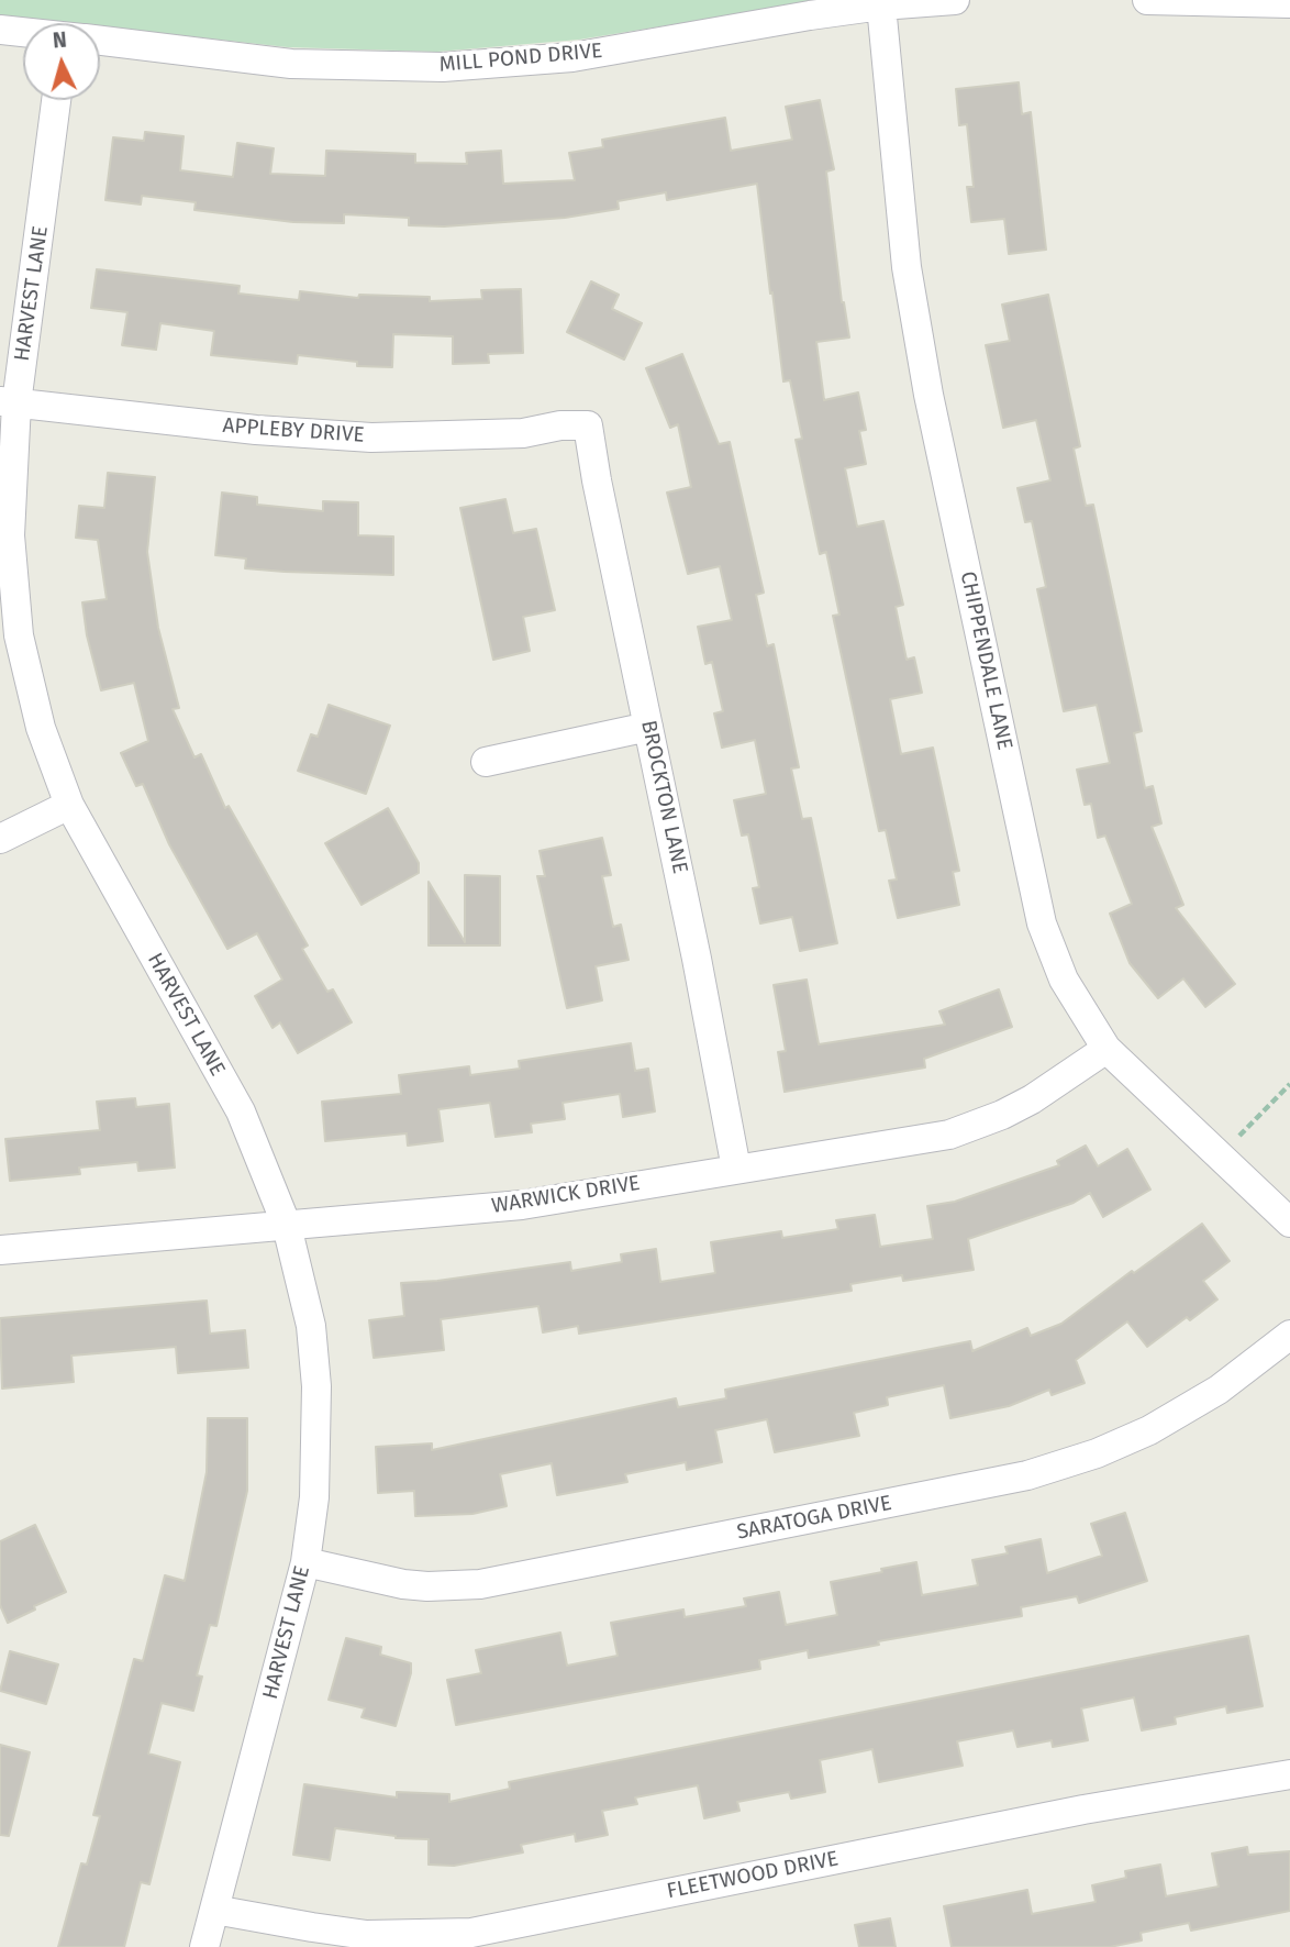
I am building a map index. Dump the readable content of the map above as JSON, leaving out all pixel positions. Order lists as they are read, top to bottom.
{
  "streets": {
    "street": [
      "MILL POND DRIVE",
      "HARVEST LANE",
      "APPLEBY DRIVE",
      "CHIPPENDALE LANE",
      "BROCKTON LANE",
      "WARWICK DRIVE",
      "SARATOGA DRIVE",
      "FLEETWOOD DRIVE"
    ]
  },
  "crossings": [
    ["MILL POND DRIVE", "CHIPPENDALE LANE"],
    ["HARVEST LANE", "APPLEBY DRIVE"],
    ["HARVEST LANE", "WARWICK DRIVE"],
    ["HARVEST LANE", "SARATOGA DRIVE"],
    ["HARVEST LANE", "FLEETWOOD DRIVE"],
    ["APPLEBY DRIVE", "BROCKTON LANE"],
    ["CHIPPENDALE LANE", "WARWICK DRIVE"],
    ["BROCKTON LANE", "WARWICK DRIVE"]
  ],
  "north": "top"
}
